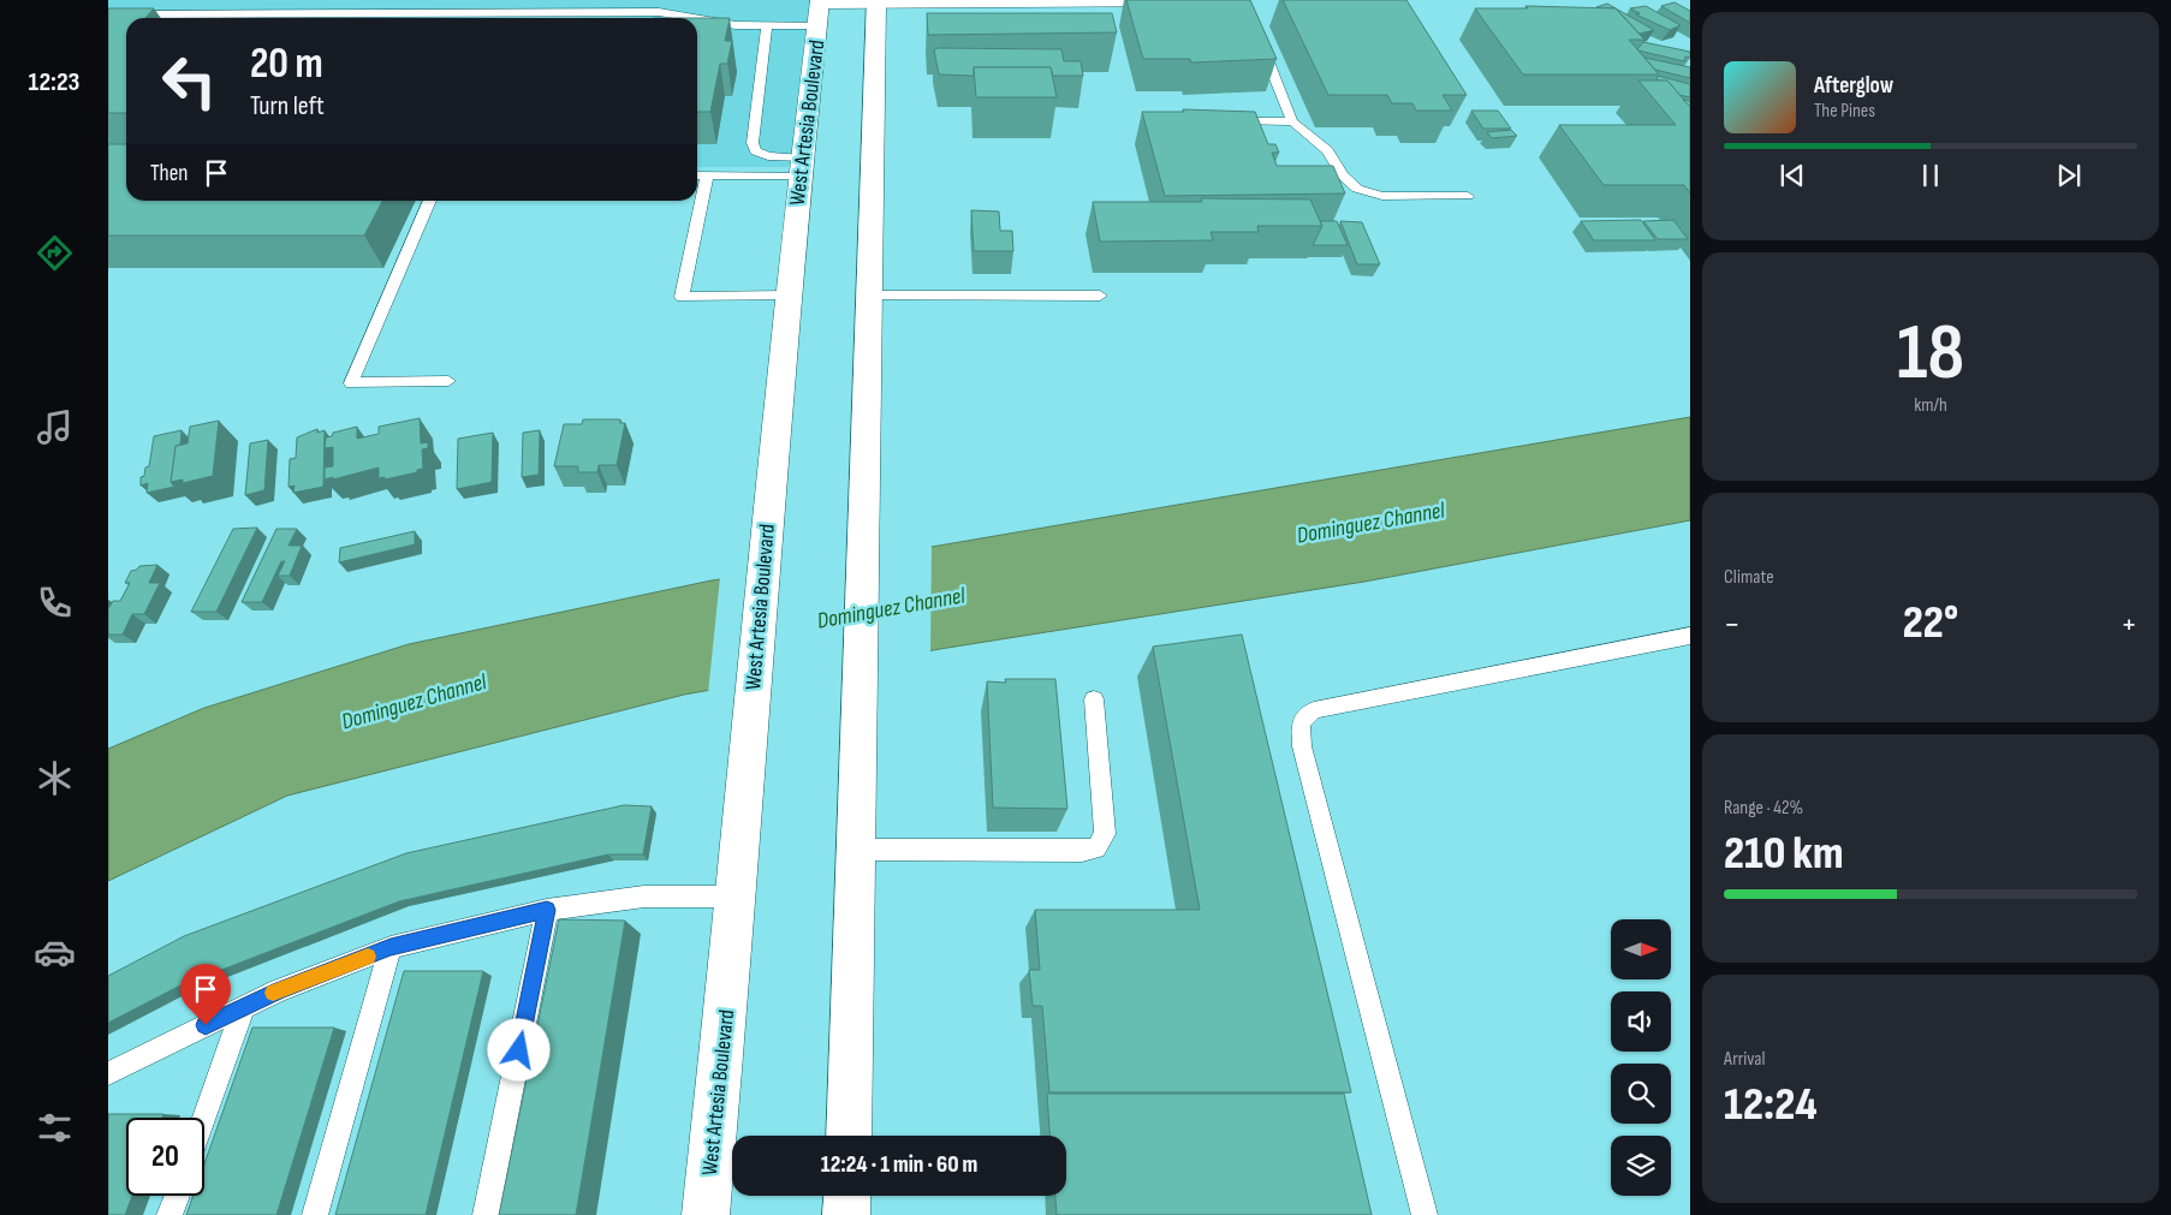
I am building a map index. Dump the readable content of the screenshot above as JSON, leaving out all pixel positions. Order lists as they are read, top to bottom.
{
  "streets": {
    "main road": ["West Artesia Boulevard"]
  },
  "water": ["Dominguez Channel"],
  "north": "right",
  "page": {
    "tabs": "12:23",
    "turn": ["20 m", "Turn left"],
    "song": ["Afterglow", "The Pines"],
    "then": "Then",
    "tile": [
      ["18", "km/h"],
      "Climate",
      ["Range · 42%", "210 km"],
      ["Arrival", "12:24"]
    ],
    "heat": ["−", "22°", "+"],
    "limit": "20",
    "trip": "12:24 · 1 min · 60 m"
  }
}
